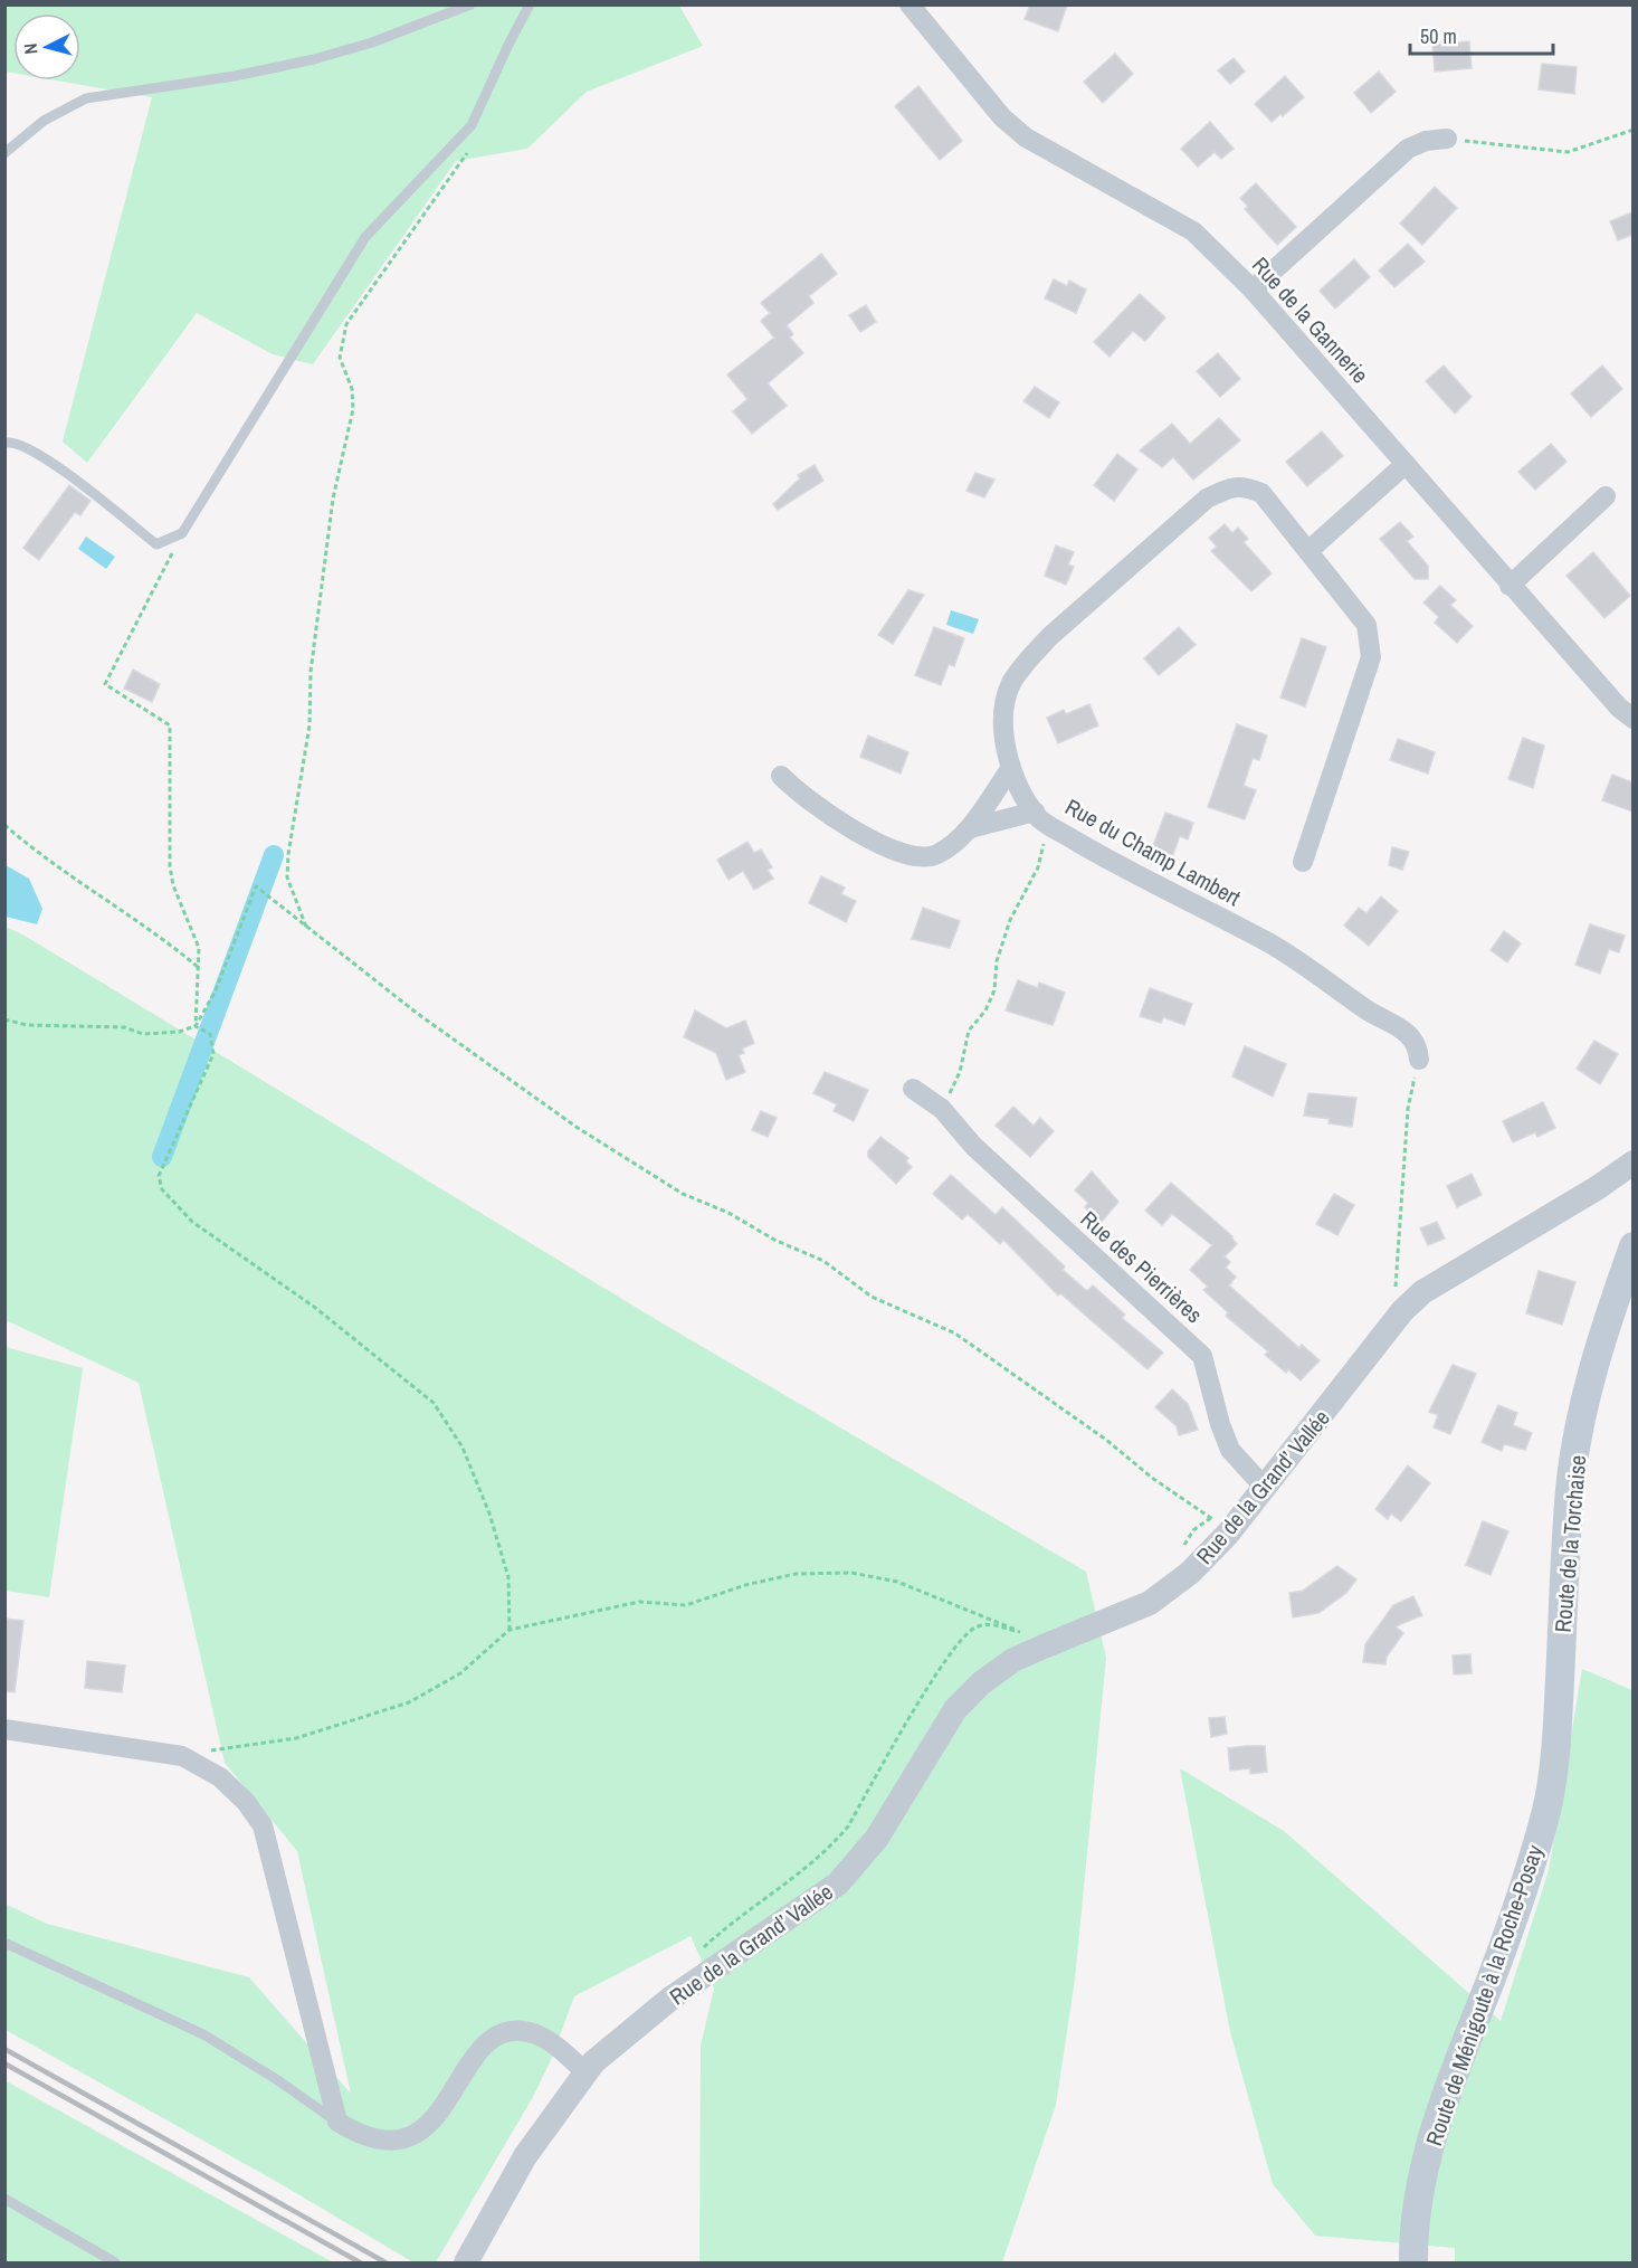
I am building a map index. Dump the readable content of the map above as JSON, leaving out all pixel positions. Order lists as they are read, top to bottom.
{
  "streets": {
    "main road": ["Route de la Torchaise", "Route de Ménigoute à la Roche-Posay"],
    "street": [
      "Rue de la Gannerie",
      "Rue du Champ Lambert",
      "Rue des Pierrières",
      "Rue de la Grand’ Vallée"
    ]
  },
  "crossings": [
    ["Rue des Pierrières", "Rue de la Grand’ Vallée"],
    ["Route de la Torchaise", "Route de Ménigoute à la Roche-Posay"]
  ],
  "scale_bar": "50 m",
  "north": "left"
}
